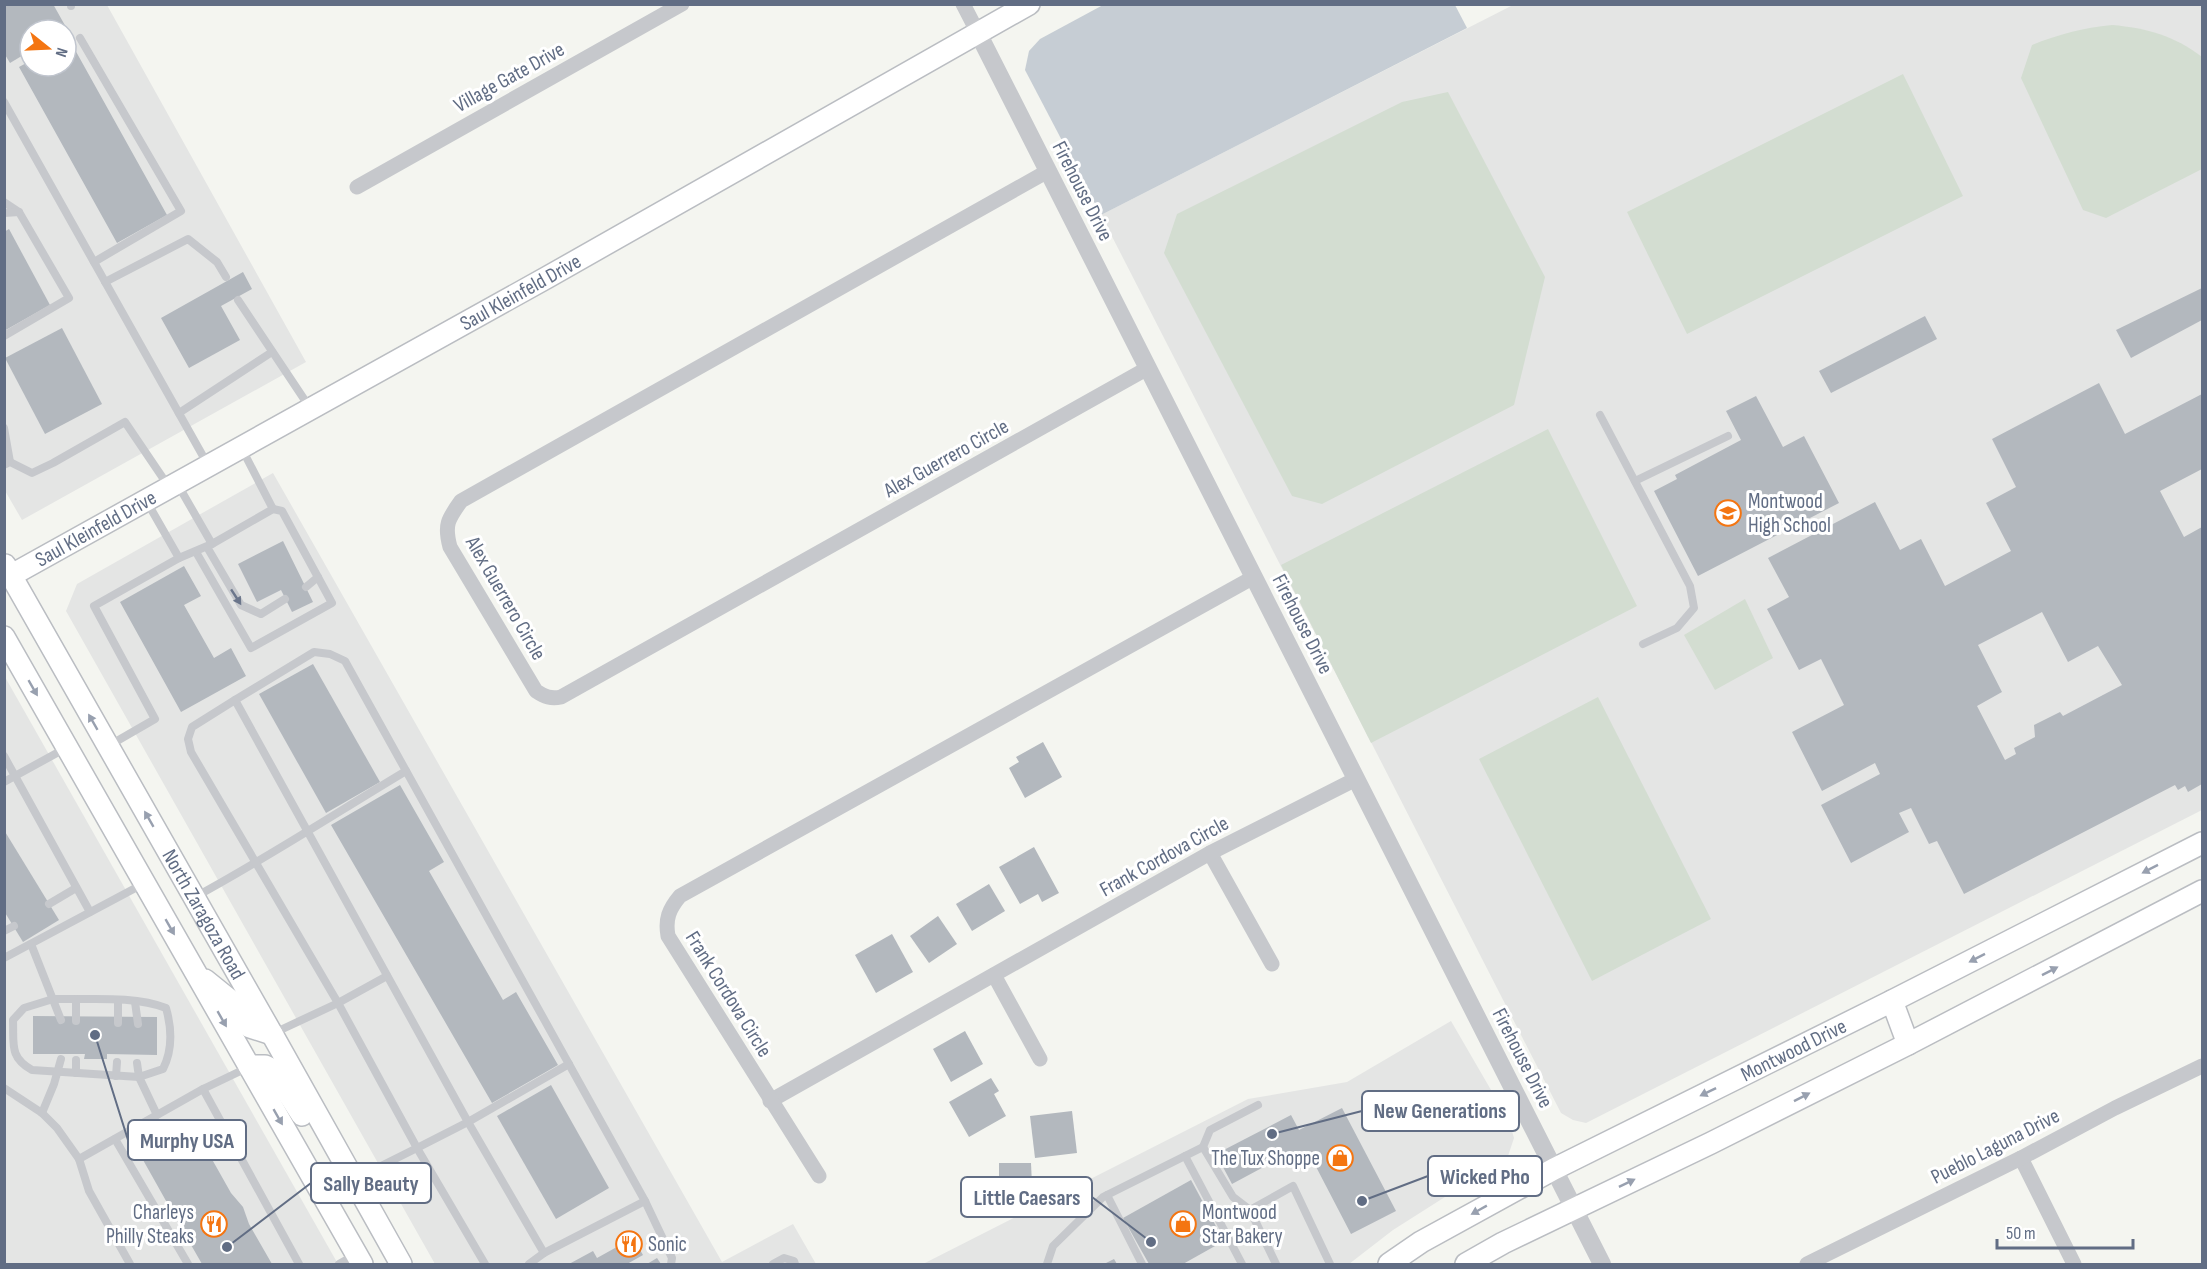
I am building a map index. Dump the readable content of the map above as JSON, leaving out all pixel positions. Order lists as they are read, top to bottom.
{
  "streets": {
    "main road": ["Saul Kleinfeld Drive", "North Zaragoza Road", "Montwood Drive"],
    "street": [
      "Village Gate Drive",
      "Firehouse Drive",
      "Alex Guerrero Circle",
      "Frank Cordova Circle",
      "Pueblo Laguna Drive"
    ]
  },
  "crossings": [
    ["Firehouse Drive", "Saul Kleinfeld Drive"],
    ["Firehouse Drive", "Alex Guerrero Circle"],
    ["Firehouse Drive", "Frank Cordova Circle"],
    ["Firehouse Drive", "Montwood Drive"],
    ["Saul Kleinfeld Drive", "North Zaragoza Road"]
  ],
  "places": {
    "school or university": ["Montwood High School"],
    "other": [
      "Murphy USA",
      "New Generations",
      "Wicked Pho",
      "Little Caesars",
      "Sally Beauty"
    ],
    "shop": ["The Tux Shoppe", "Montwood Star Bakery"],
    "restaurant": ["Charleys Philly Steaks", "Sonic"]
  },
  "scale_bar": "50 m",
  "north": "right"
}
